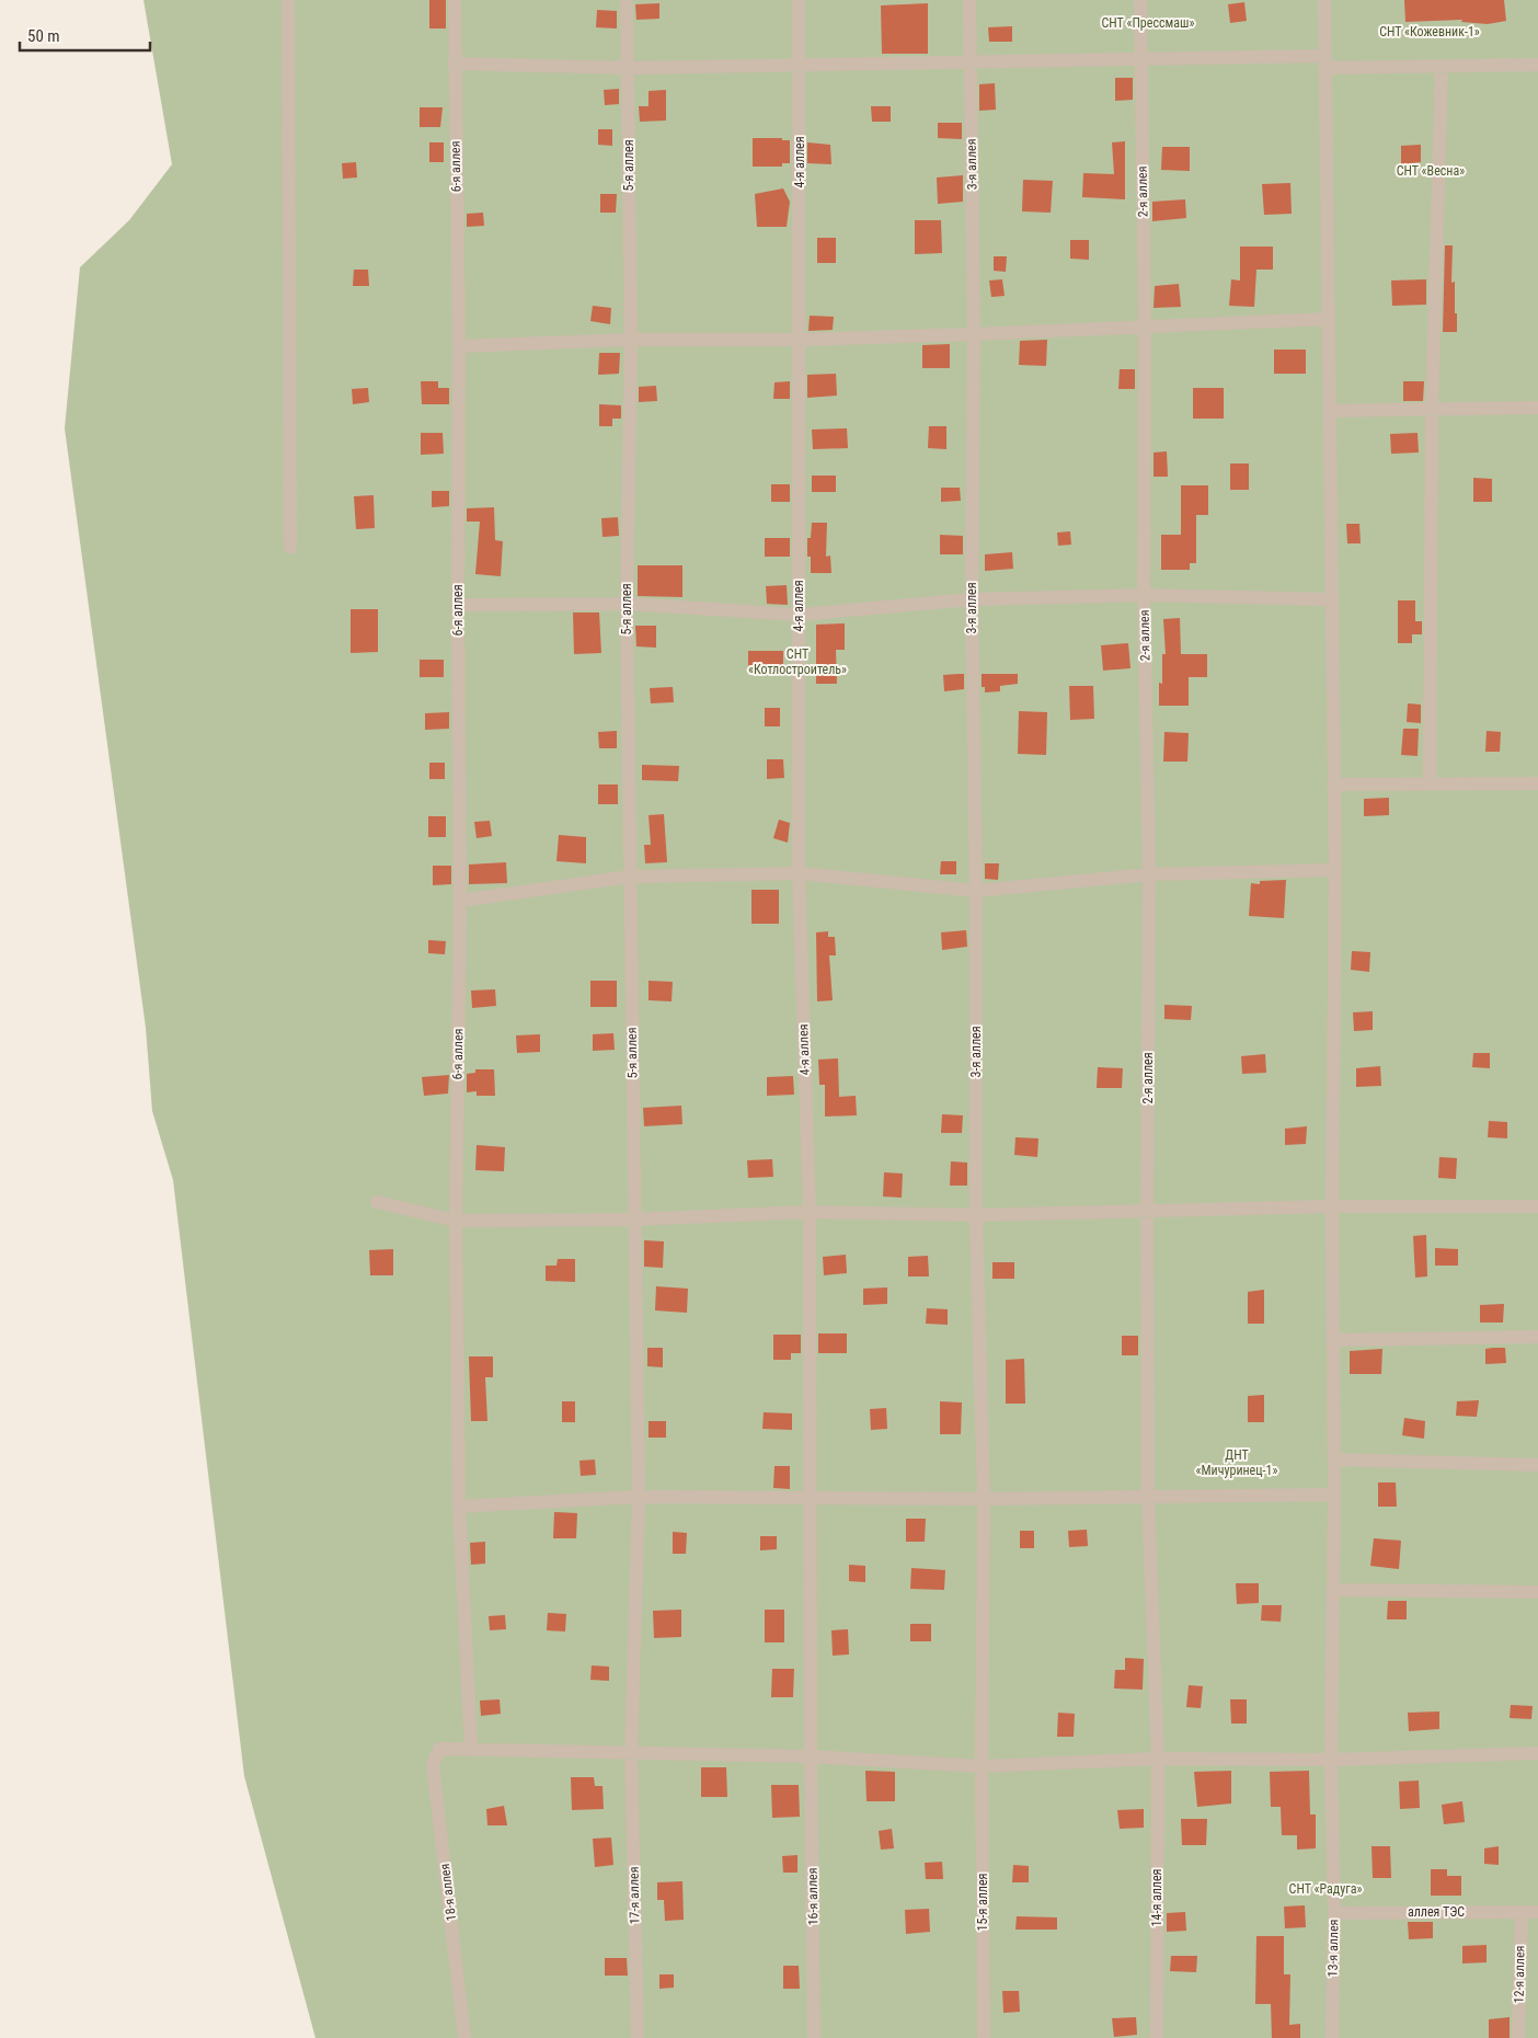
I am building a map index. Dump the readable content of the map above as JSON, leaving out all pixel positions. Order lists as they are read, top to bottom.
{
  "streets": {
    "street": [
      "4-я аллея",
      "3-я аллея",
      "5-я аллея",
      "6-я аллея",
      "2-я аллея",
      "18-я аллея",
      "17-я аллея",
      "16-я аллея",
      "14-я аллея",
      "15-я аллея",
      "аллея ТЭС",
      "13-я аллея",
      "12-я аллея"
    ]
  },
  "crossings": [
    ["4-я аллея", "16-я аллея"],
    ["3-я аллея", "15-я аллея"],
    ["5-я аллея", "17-я аллея"],
    ["6-я аллея", "18-я аллея"],
    ["2-я аллея", "14-я аллея"],
    ["аллея ТЭС", "13-я аллея"],
    ["аллея ТЭС", "12-я аллея"]
  ],
  "parks": [
    "СНТ «Прессмаш»",
    "СНТ «Кожевник-1»",
    "СНТ «Весна»",
    "СНТ «Котлостроитель»",
    "ДНТ «Мичуринец-1»",
    "СНТ «Радуга»"
  ],
  "scale_bar": "50 m"
}
